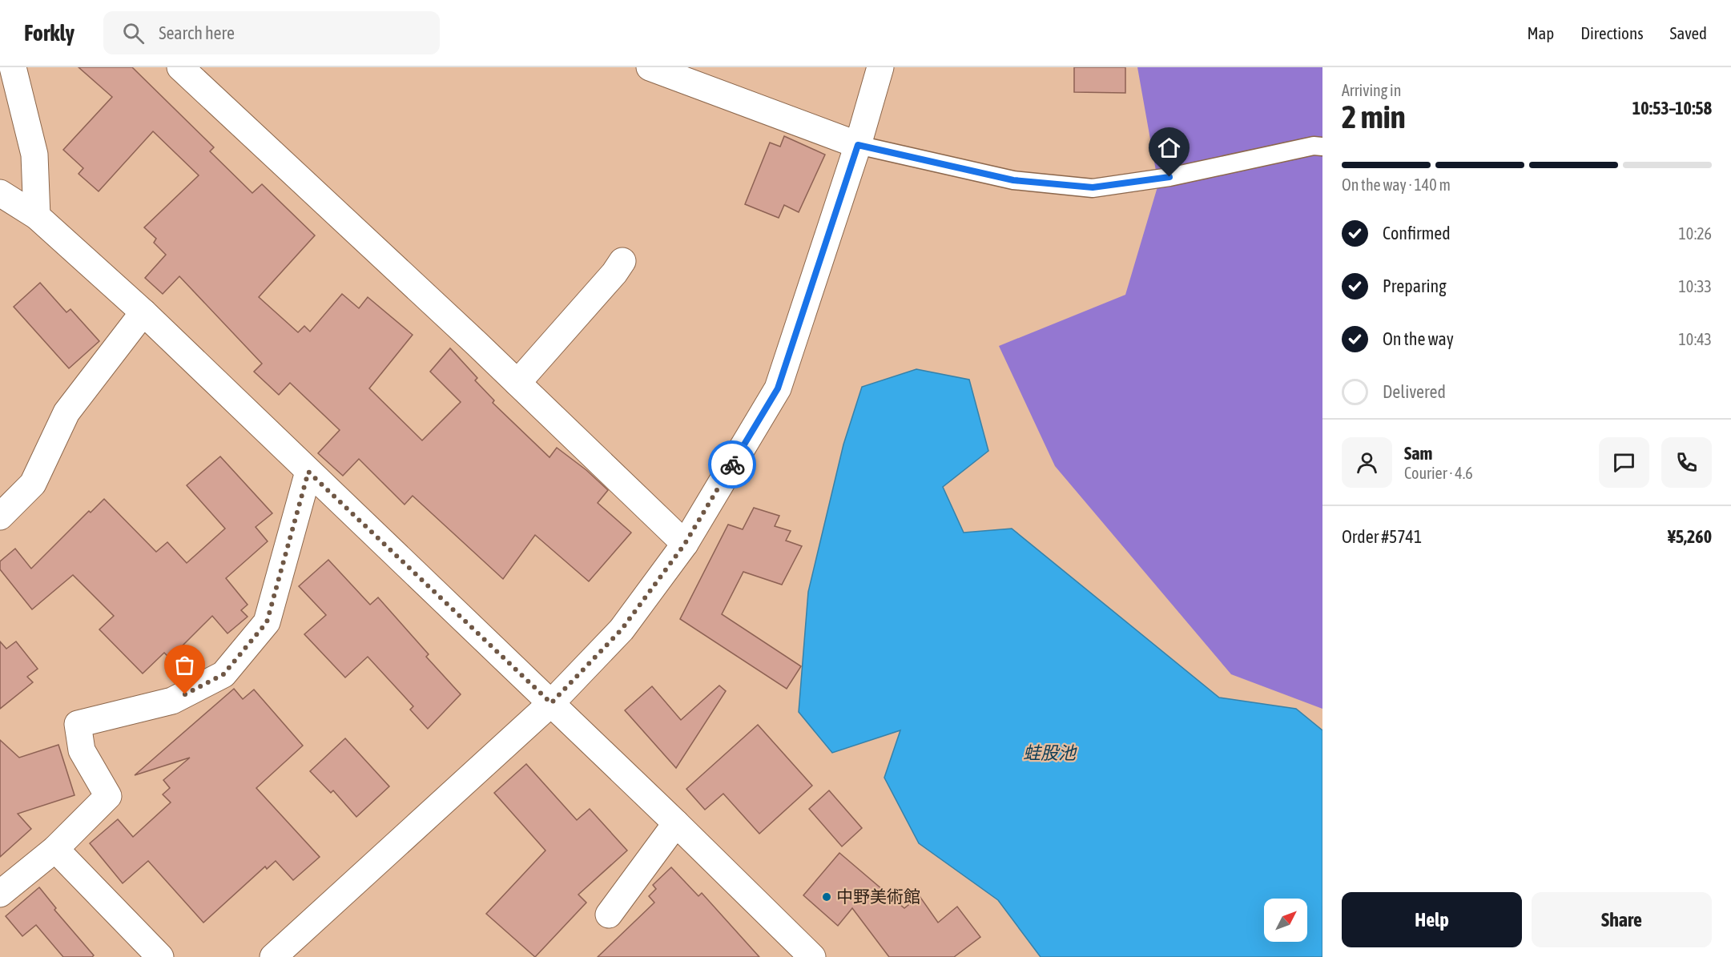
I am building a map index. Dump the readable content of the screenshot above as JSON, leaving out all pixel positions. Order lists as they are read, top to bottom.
{
  "water": ["蛙股池"],
  "places": ["中野美術館"],
  "north": "top right",
  "page": {
    "header": "Forkly",
    "search": "Search here",
    "nav": ["Map", "Directions", "Saved"],
    "heading": ["2 min", "Arriving in", "10:53–10:58"],
    "panel": [
      "Sam",
      "Courier · 4.6",
      "Order #5741",
      "¥5,260"
    ],
    "bar": "On the way · 140 m",
    "list": [
      ["Confirmed", "10:26"],
      ["Preparing", "10:33"],
      ["On the way", "10:43"],
      "Delivered"
    ],
    "buttons": ["Help", "Share"]
  }
}
